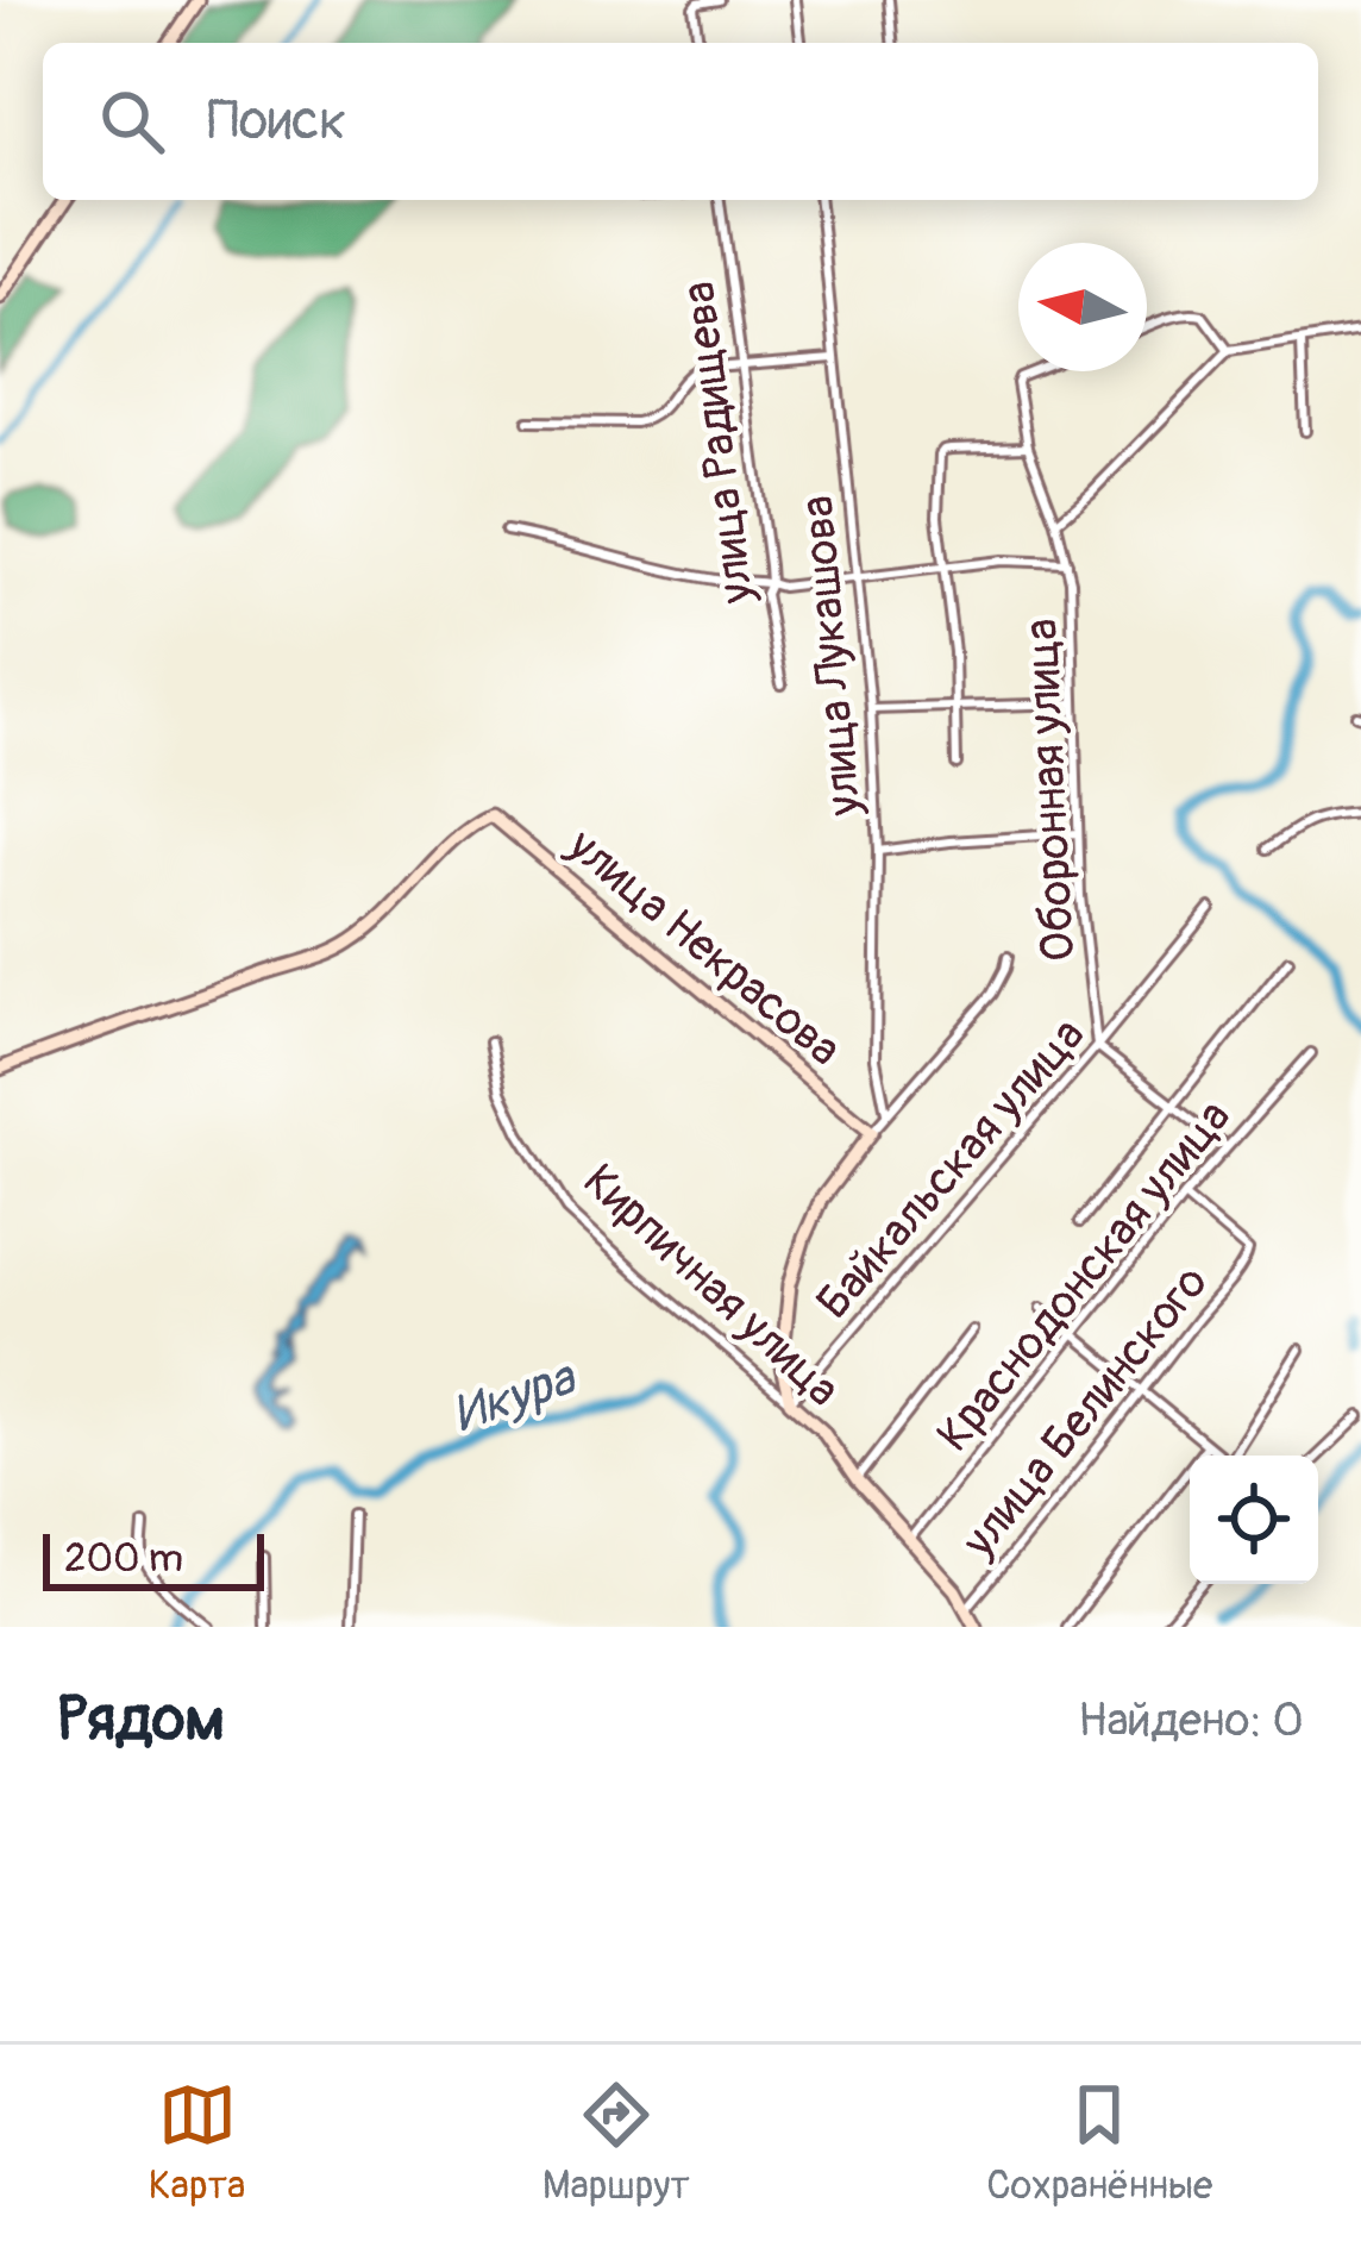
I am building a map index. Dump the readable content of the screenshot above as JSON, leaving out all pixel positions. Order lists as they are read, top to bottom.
{
  "streets": {
    "street": [
      "улица Радищева",
      "улица Лукашова",
      "Оборонная улица",
      "улица Некрасова",
      "Байкальская улица",
      "Краснодонская улица",
      "Кирпичная улица",
      "улица Белинского"
    ]
  },
  "crossings": [
    ["Оборонная улица", "Байкальская улица"],
    ["Байкальская улица", "Кирпичная улица"],
    ["Краснодонская улица", "Кирпичная улица"],
    ["Краснодонская улица", "улица Белинского"],
    ["Кирпичная улица", "улица Белинского"]
  ],
  "water": ["Икура"],
  "scale_bar": "200 m",
  "north": "left",
  "page": {
    "search": "Поиск",
    "scale": "200 m",
    "heading": ["Рядом", "Найдено: 0"],
    "nav": ["Карта", "Маршрут", "Сохранённые"]
  }
}
